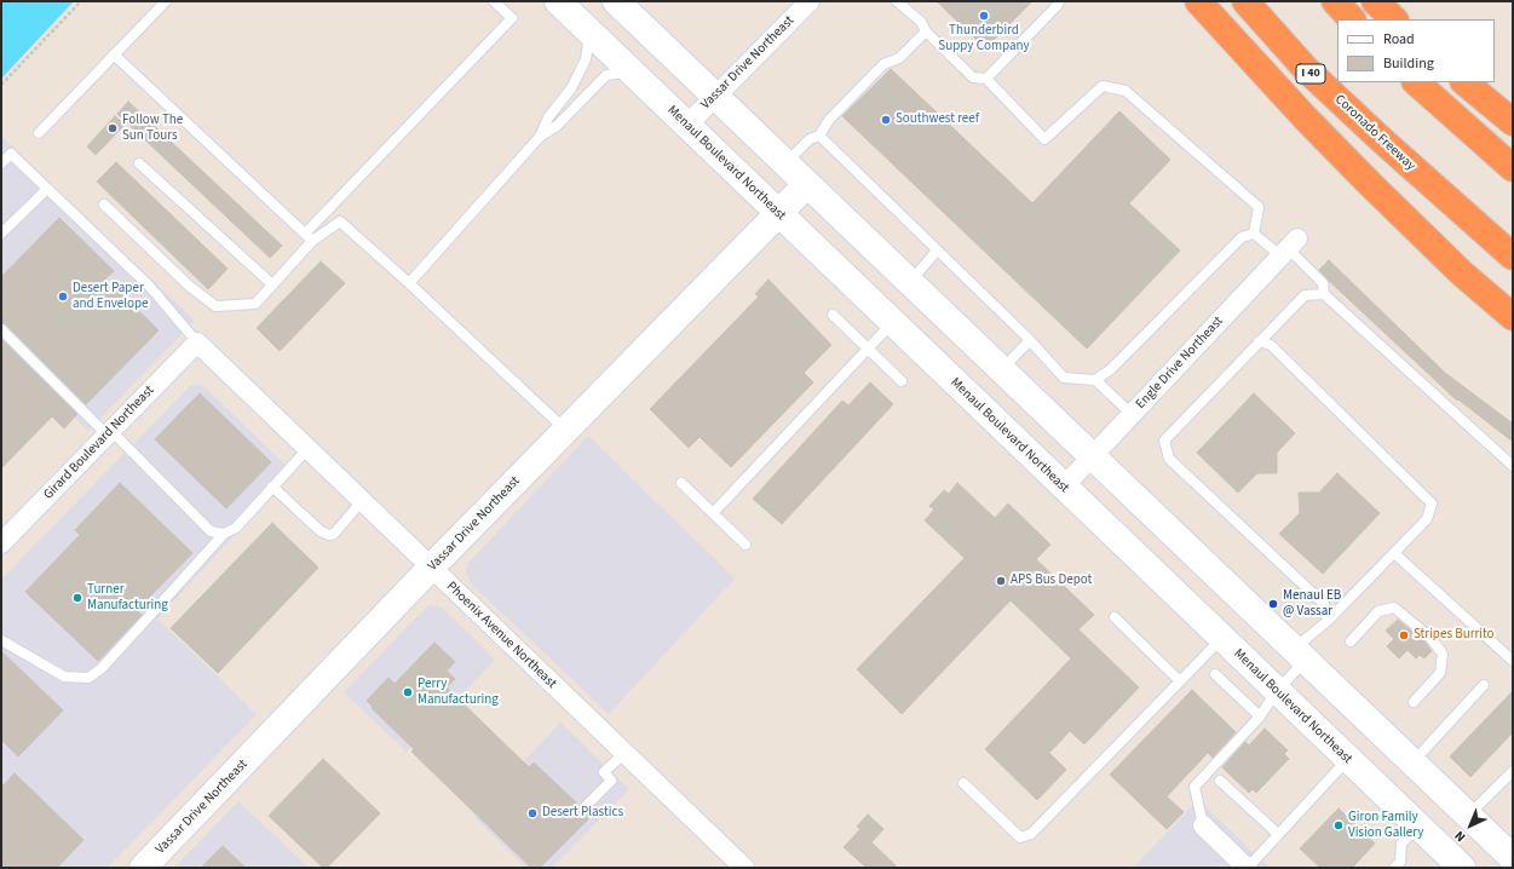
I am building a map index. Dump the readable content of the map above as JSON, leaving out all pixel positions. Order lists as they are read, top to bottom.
{
  "streets": {
    "highway": ["I 40", "Coronado Freeway"],
    "main road": ["Vassar Drive Northeast", "Menaul Boulevard Northeast"],
    "street": ["Engle Drive Northeast", "Girard Boulevard Northeast", "Phoenix Avenue Northeast"]
  },
  "crossings": [
    ["Vassar Drive Northeast", "Menaul Boulevard Northeast"],
    ["Vassar Drive Northeast", "Phoenix Avenue Northeast"],
    ["Menaul Boulevard Northeast", "Engle Drive Northeast"],
    ["Girard Boulevard Northeast", "Phoenix Avenue Northeast"]
  ],
  "places": [
    "Thunderbird Suppy Company",
    "Southwest reef",
    "Follow The Sun Tours",
    "Desert Paper and Envelope",
    "APS Bus Depot",
    "Turner Manufacturing",
    "Menaul EB @ Vassar",
    "Stripes Burrito",
    "Perry Manufacturing",
    "Desert Plastics",
    "Giron Family Vision Gallery"
  ],
  "legend": ["Road", "Building"],
  "north": "bottom left"
}
